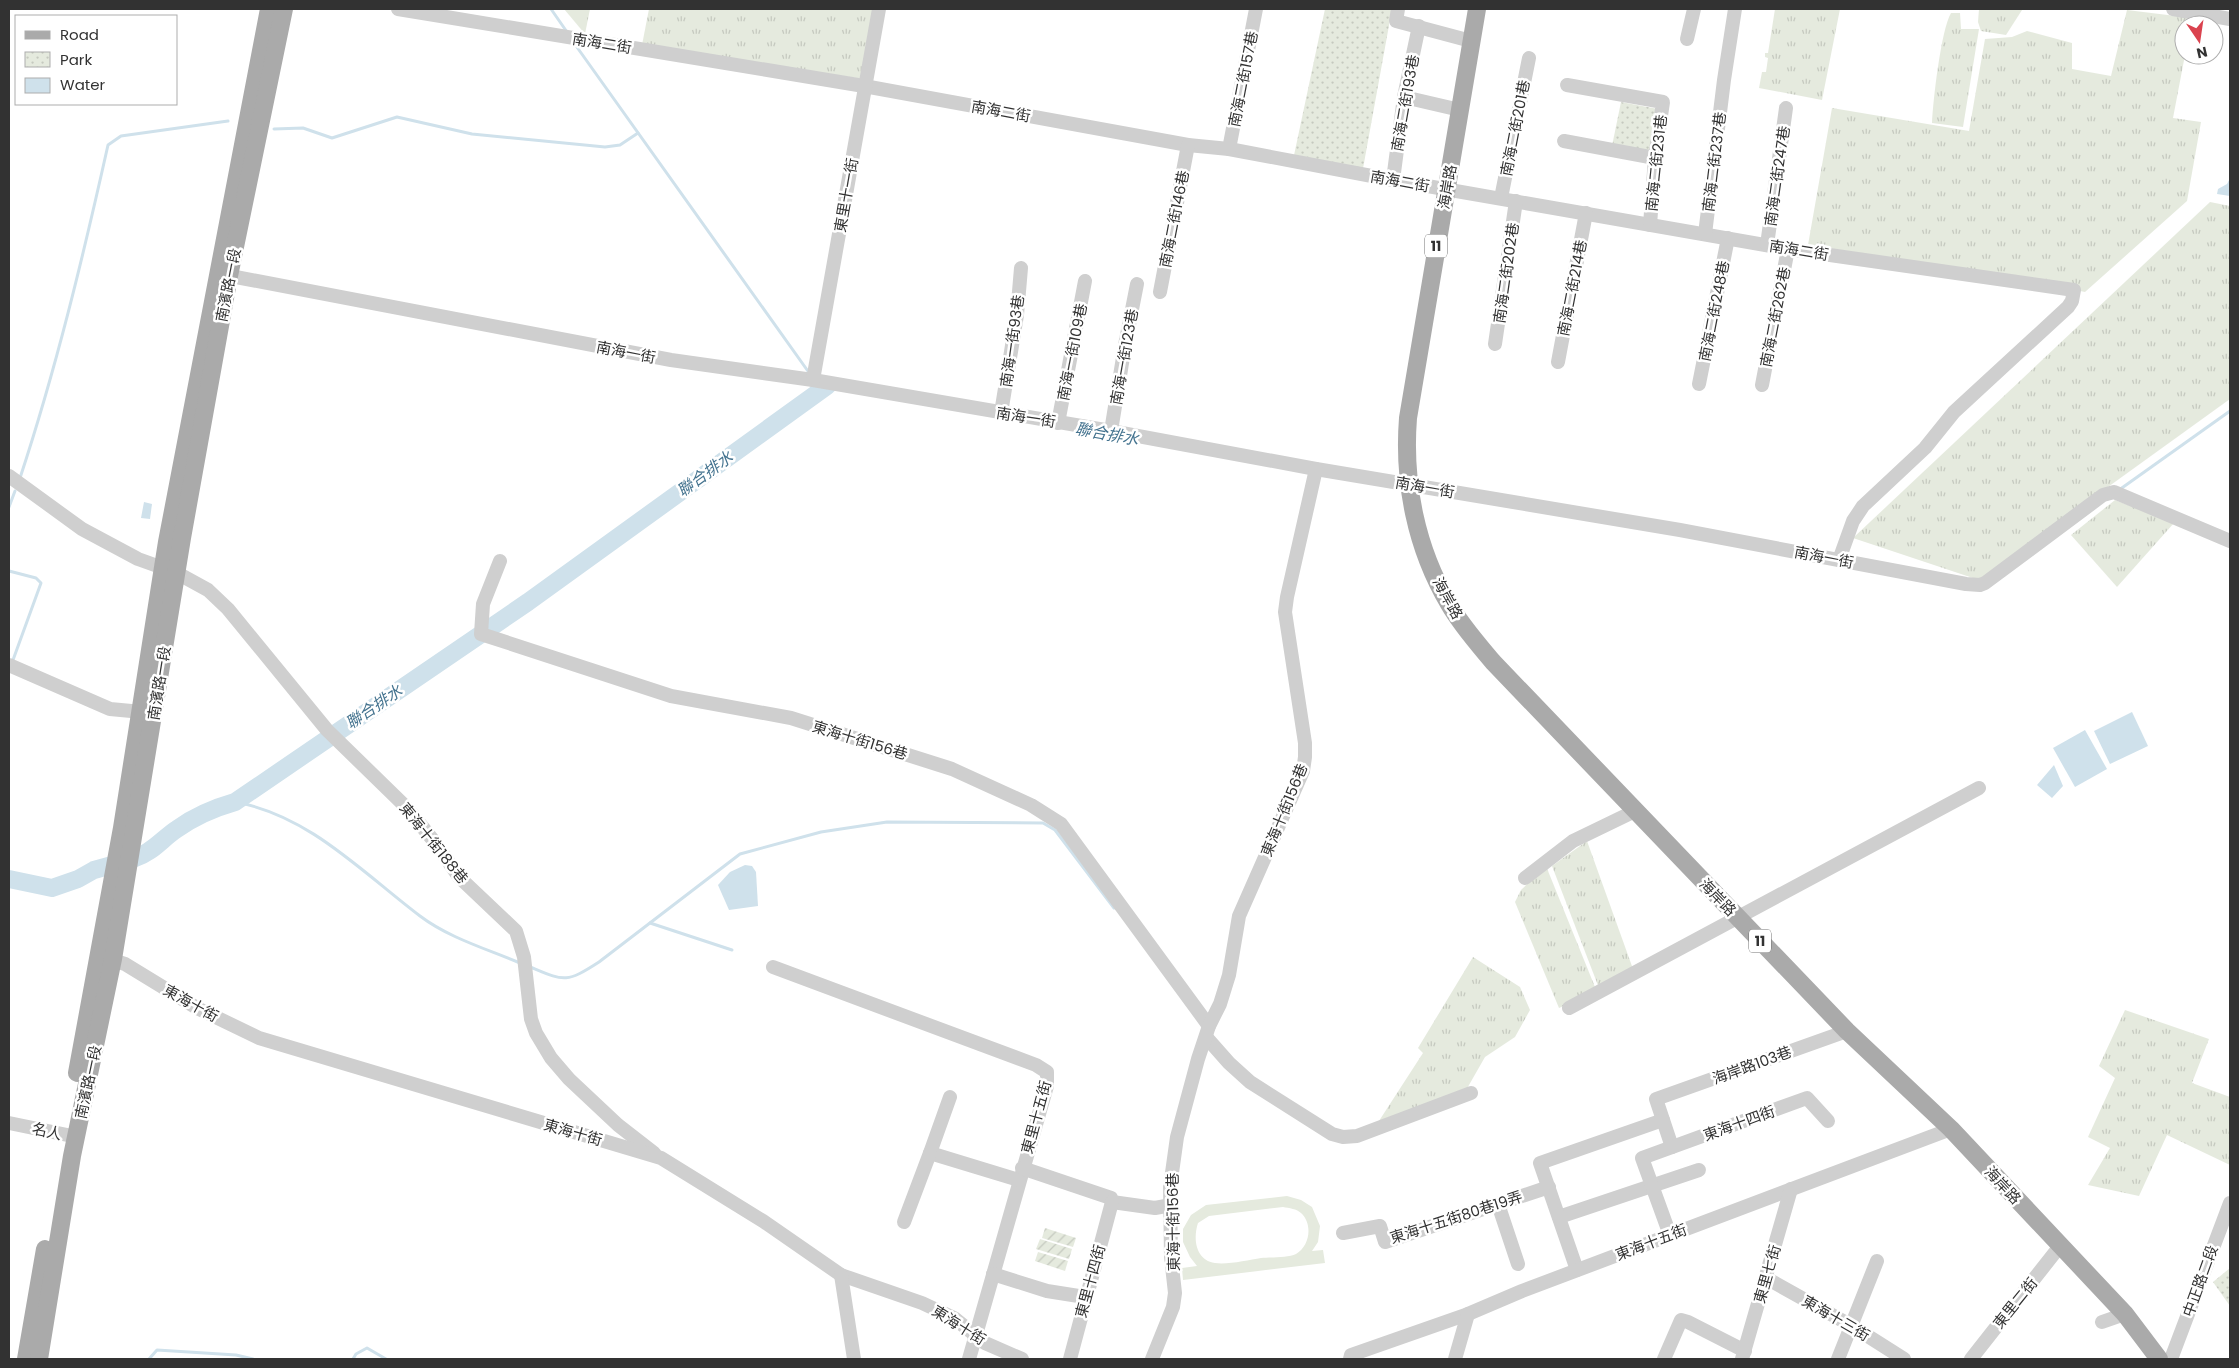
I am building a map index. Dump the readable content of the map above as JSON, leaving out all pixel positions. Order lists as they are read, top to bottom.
{
  "streets": {
    "main road": ["海岸路", "11", "南濱路一段"],
    "street": [
      "南海二街",
      "南海二街157巷",
      "南海二街193巷",
      "南海二街201巷",
      "南海二街237巷",
      "南海二街231巷",
      "南海二街247巷",
      "東里十一街",
      "南海二街146巷",
      "南海二街202巷",
      "南海二街214巷",
      "南海二街248巷",
      "南海二街262巷",
      "南海一街93巷",
      "南海一街",
      "南海一街109巷",
      "南海一街123巷",
      "東海十街156巷",
      "東海十街188巷",
      "東海十街",
      "海岸路103巷",
      "東里十五街",
      "東海十四街",
      "名人",
      "東海十五街80巷19弄",
      "東海十五街",
      "東里七街",
      "東里十四街",
      "中正路二段",
      "東里二街",
      "東海十三街"
    ]
  },
  "crossings": [
    ["南海二街", "南海二街157巷"],
    ["南海二街", "南海二街193巷"],
    ["南海二街", "南海二街201巷"],
    ["南海二街", "南海二街237巷"],
    ["南海二街", "南海二街231巷"],
    ["南海二街", "南海二街247巷"],
    ["南海二街", "海岸路"],
    ["南海二街", "東里十一街"],
    ["南海二街", "南海二街146巷"],
    ["南海二街", "南海二街202巷"],
    ["南海二街", "南海二街214巷"],
    ["南海二街", "南海二街248巷"],
    ["南海二街", "南海二街262巷"],
    ["南海二街", "南海一街"],
    ["海岸路", "南海一街"],
    ["海岸路", "海岸路103巷"],
    ["海岸路", "東海十五街"],
    ["海岸路", "東里二街"],
    ["東里十一街", "南海一街"],
    ["南濱路一段", "南海一街"],
    ["南濱路一段", "東海十街188巷"],
    ["南濱路一段", "東海十街"],
    ["南濱路一段", "名人"],
    ["南海一街93巷", "南海一街"],
    ["南海一街", "南海一街109巷"],
    ["南海一街", "南海一街123巷"],
    ["南海一街", "東海十街156巷"],
    ["東海十街188巷", "東海十街"],
    ["東海十街", "東里十五街"],
    ["東海十五街", "東里七街"],
    ["東里七街", "東海十三街"]
  ],
  "water": ["聯合排水"],
  "legend": ["Road", "Park", "Water"],
  "north": "bottom"
}
